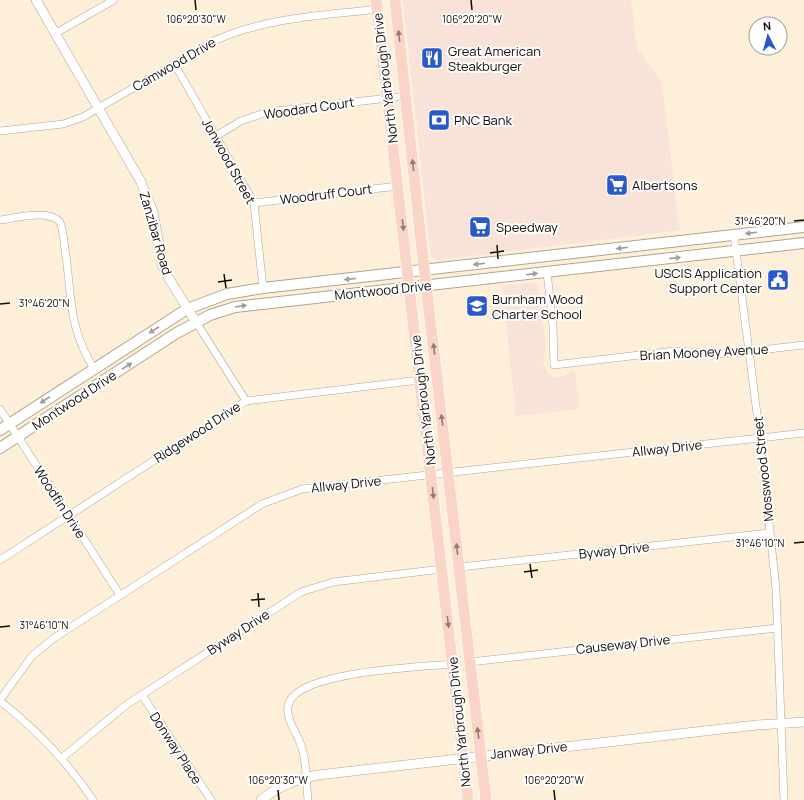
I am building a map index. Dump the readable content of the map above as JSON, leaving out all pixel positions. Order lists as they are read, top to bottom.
{
  "streets": {
    "main road": ["North Yarbrough Drive", "Montwood Drive"],
    "street": [
      "Camwood Drive",
      "Woodard Court",
      "Jonwood Street",
      "Woodruff Court",
      "Zanzibar Road",
      "Brian Mooney Avenue",
      "Ridgewood Drive",
      "Allway Drive",
      "Mosswood Street",
      "Woodfin Drive",
      "Byway Drive",
      "Causeway Drive",
      "Donway Place",
      "Janway Drive"
    ]
  },
  "crossings": [
    ["Camwood Drive", "North Yarbrough Drive"],
    ["Camwood Drive", "Jonwood Street"],
    ["Camwood Drive", "Zanzibar Road"],
    ["North Yarbrough Drive", "Woodard Court"],
    ["North Yarbrough Drive", "Woodruff Court"],
    ["North Yarbrough Drive", "Montwood Drive"],
    ["North Yarbrough Drive", "Ridgewood Drive"],
    ["North Yarbrough Drive", "Allway Drive"],
    ["North Yarbrough Drive", "Byway Drive"],
    ["North Yarbrough Drive", "Causeway Drive"],
    ["North Yarbrough Drive", "Janway Drive"],
    ["Woodard Court", "Jonwood Street"],
    ["Jonwood Street", "Woodruff Court"],
    ["Jonwood Street", "Montwood Drive"],
    ["Zanzibar Road", "Montwood Drive"],
    ["Zanzibar Road", "Ridgewood Drive"],
    ["Montwood Drive", "Brian Mooney Avenue"],
    ["Montwood Drive", "Mosswood Street"],
    ["Montwood Drive", "Woodfin Drive"],
    ["Brian Mooney Avenue", "Mosswood Street"],
    ["Ridgewood Drive", "Woodfin Drive"],
    ["Allway Drive", "Mosswood Street"],
    ["Allway Drive", "Woodfin Drive"],
    ["Mosswood Street", "Byway Drive"],
    ["Mosswood Street", "Causeway Drive"],
    ["Mosswood Street", "Janway Drive"],
    ["Byway Drive", "Donway Place"]
  ],
  "places": {
    "restaurant": ["Great American Steakburger"],
    "bank": ["PNC Bank"],
    "supermarket": ["Albertsons", "Speedway"],
    "public building": ["USCIS Application Support Center"],
    "school or university": ["Burnham Wood Charter School"]
  },
  "north": "top",
  "coordinates": [
    "106°20'30\"W",
    "106°20'20\"W",
    "31°46'20\"N",
    "31°46'10\"N"
  ]
}
